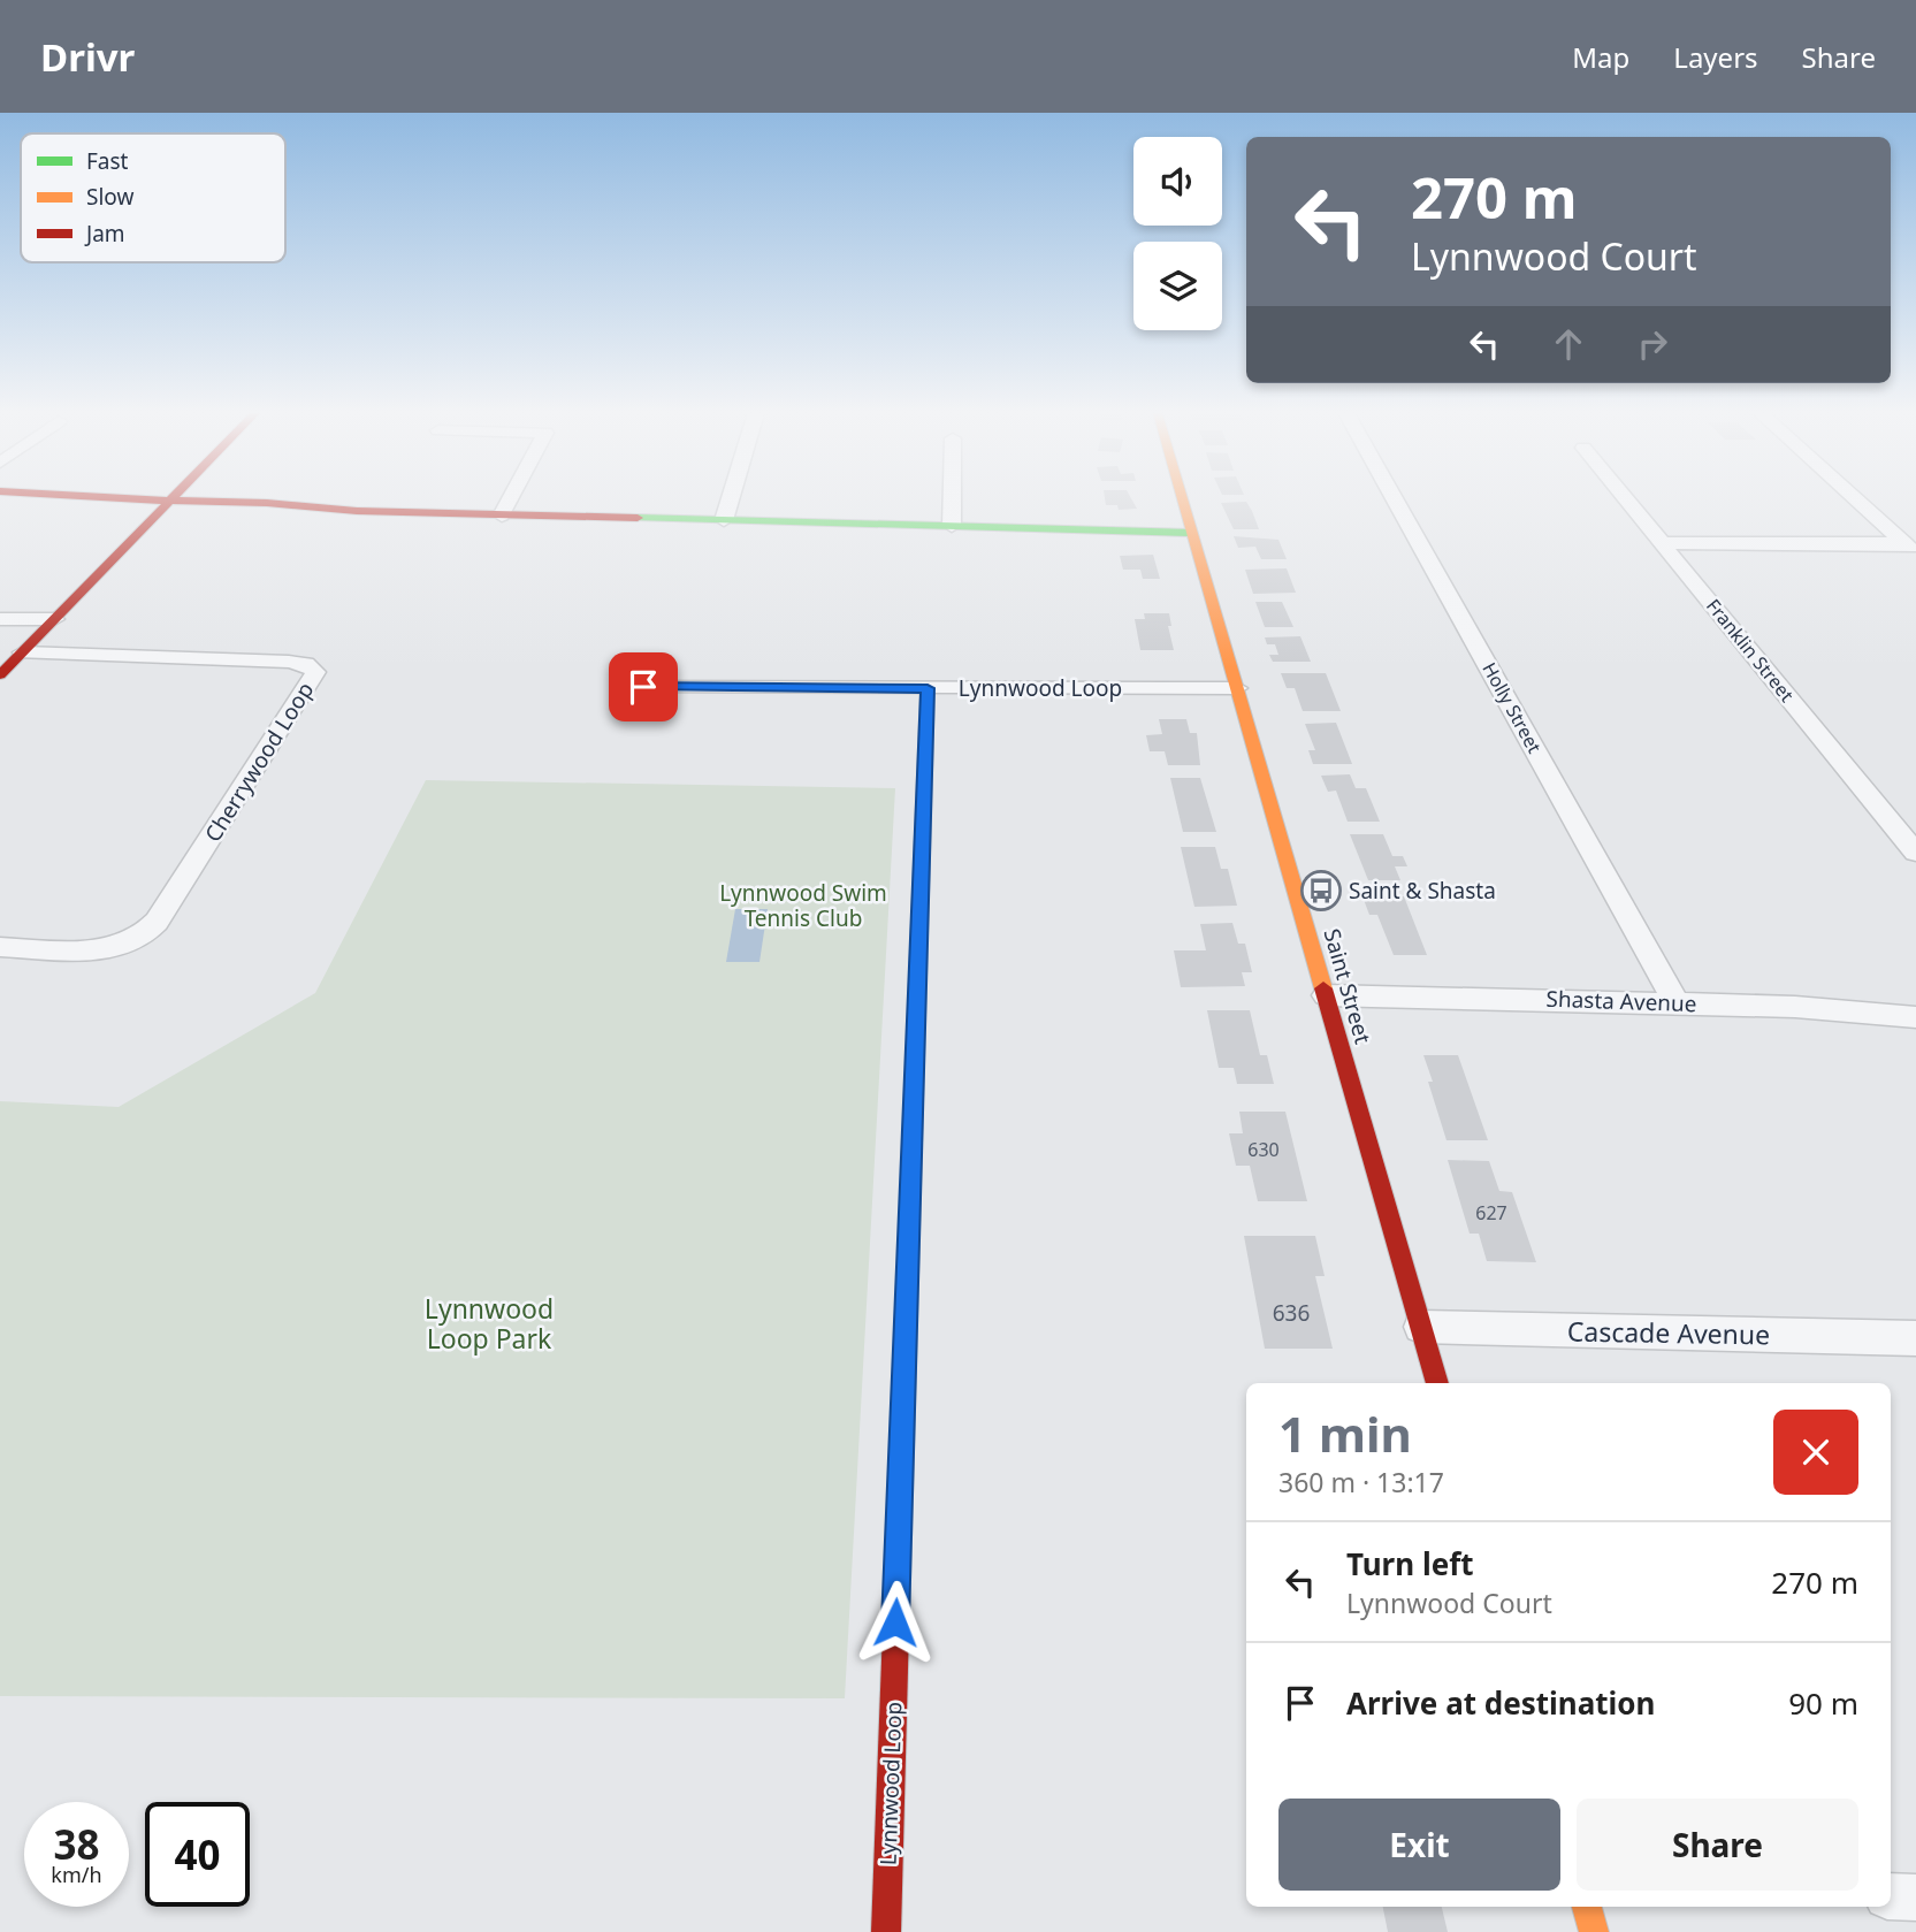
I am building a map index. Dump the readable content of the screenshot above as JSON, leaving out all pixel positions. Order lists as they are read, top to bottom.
{
  "streets": {
    "street": [
      "Franklin Street",
      "Lynnwood Loop",
      "Holly Street",
      "Cherrywood Loop",
      "Saint Street",
      "Shasta Avenue",
      "Cascade Avenue"
    ]
  },
  "crossings": [
    ["Lynnwood Loop", "Saint Street"],
    ["Holly Street", "Shasta Avenue"],
    ["Saint Street", "Shasta Avenue"],
    ["Saint Street", "Cascade Avenue"]
  ],
  "parks": ["Lynnwood Swim Tennis Club", "Lynnwood Loop Park"],
  "places": {
    "bus stop": ["Saint & Shasta"]
  },
  "house_numbers": ["630", "627", "636"],
  "legend": ["Fast", "Slow", "Jam"],
  "page": {
    "header": "Drivr",
    "nav": ["Map", "Layers", "Share"],
    "turn": ["270 m", "Lynnwood Court"],
    "heading": ["1 min", "360 m · 13:17"],
    "list": [
      {
        "name": "Turn left",
        "note": "Lynnwood Court",
        "value": "270 m"
      },
      {
        "name": "Arrive at destination",
        "value": "90 m"
      }
    ],
    "buttons": ["Exit", "Share"],
    "speed": "38 km/h",
    "limit": "40"
  }
}
